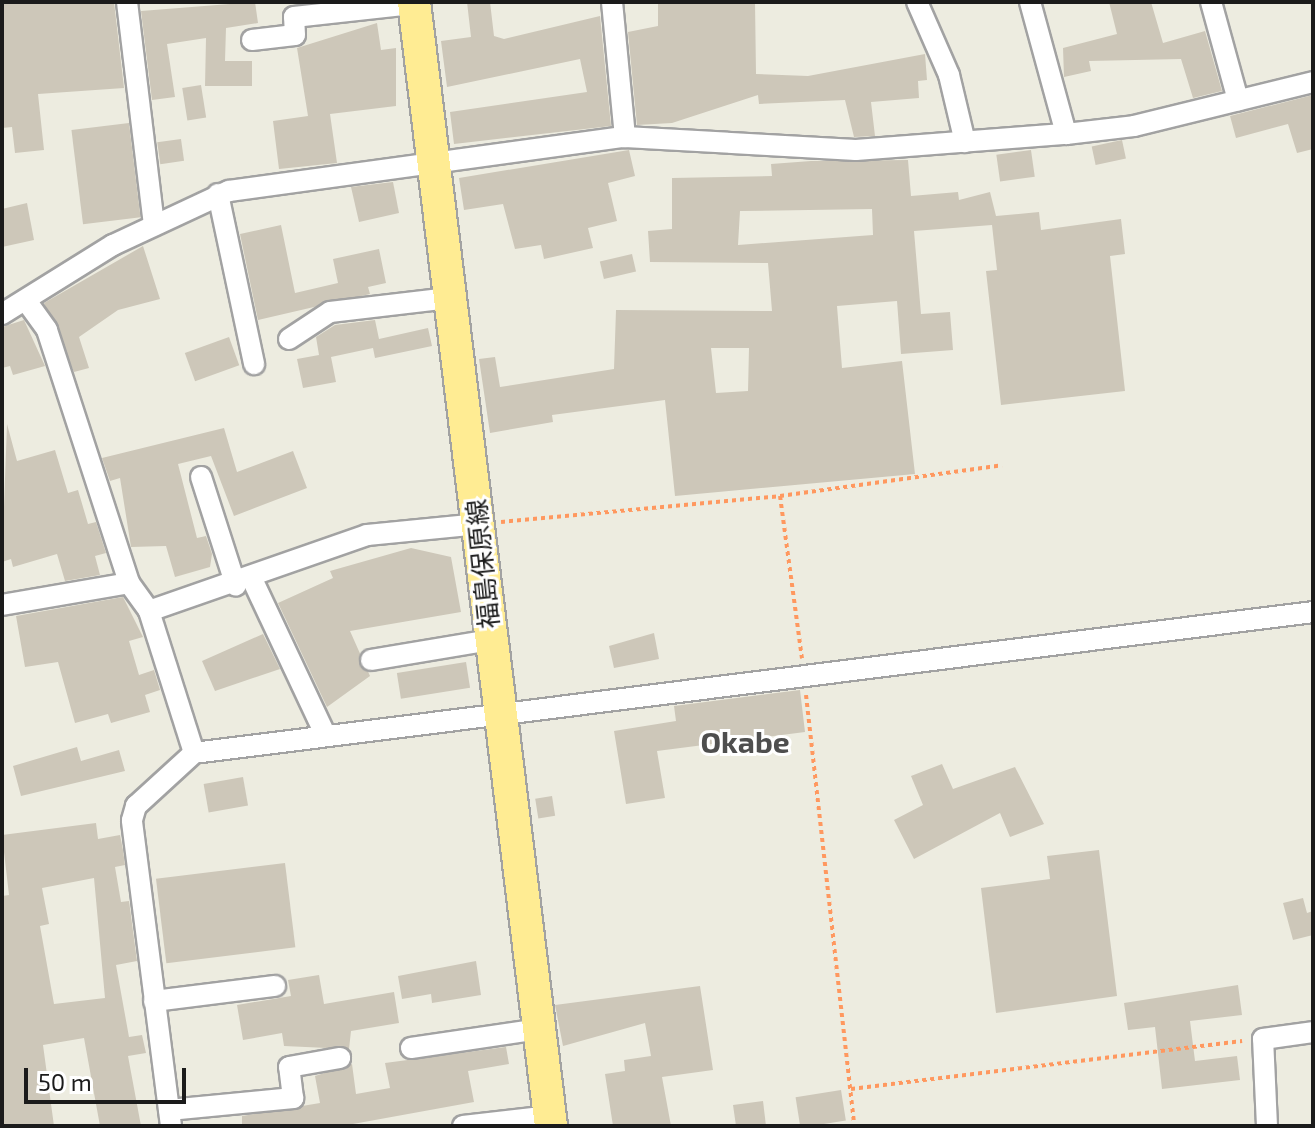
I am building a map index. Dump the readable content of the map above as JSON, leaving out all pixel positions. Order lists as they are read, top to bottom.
{
  "streets": {
    "main road": ["福島保原線"]
  },
  "districts": ["Okabe"],
  "scale_bar": "50 m"
}
